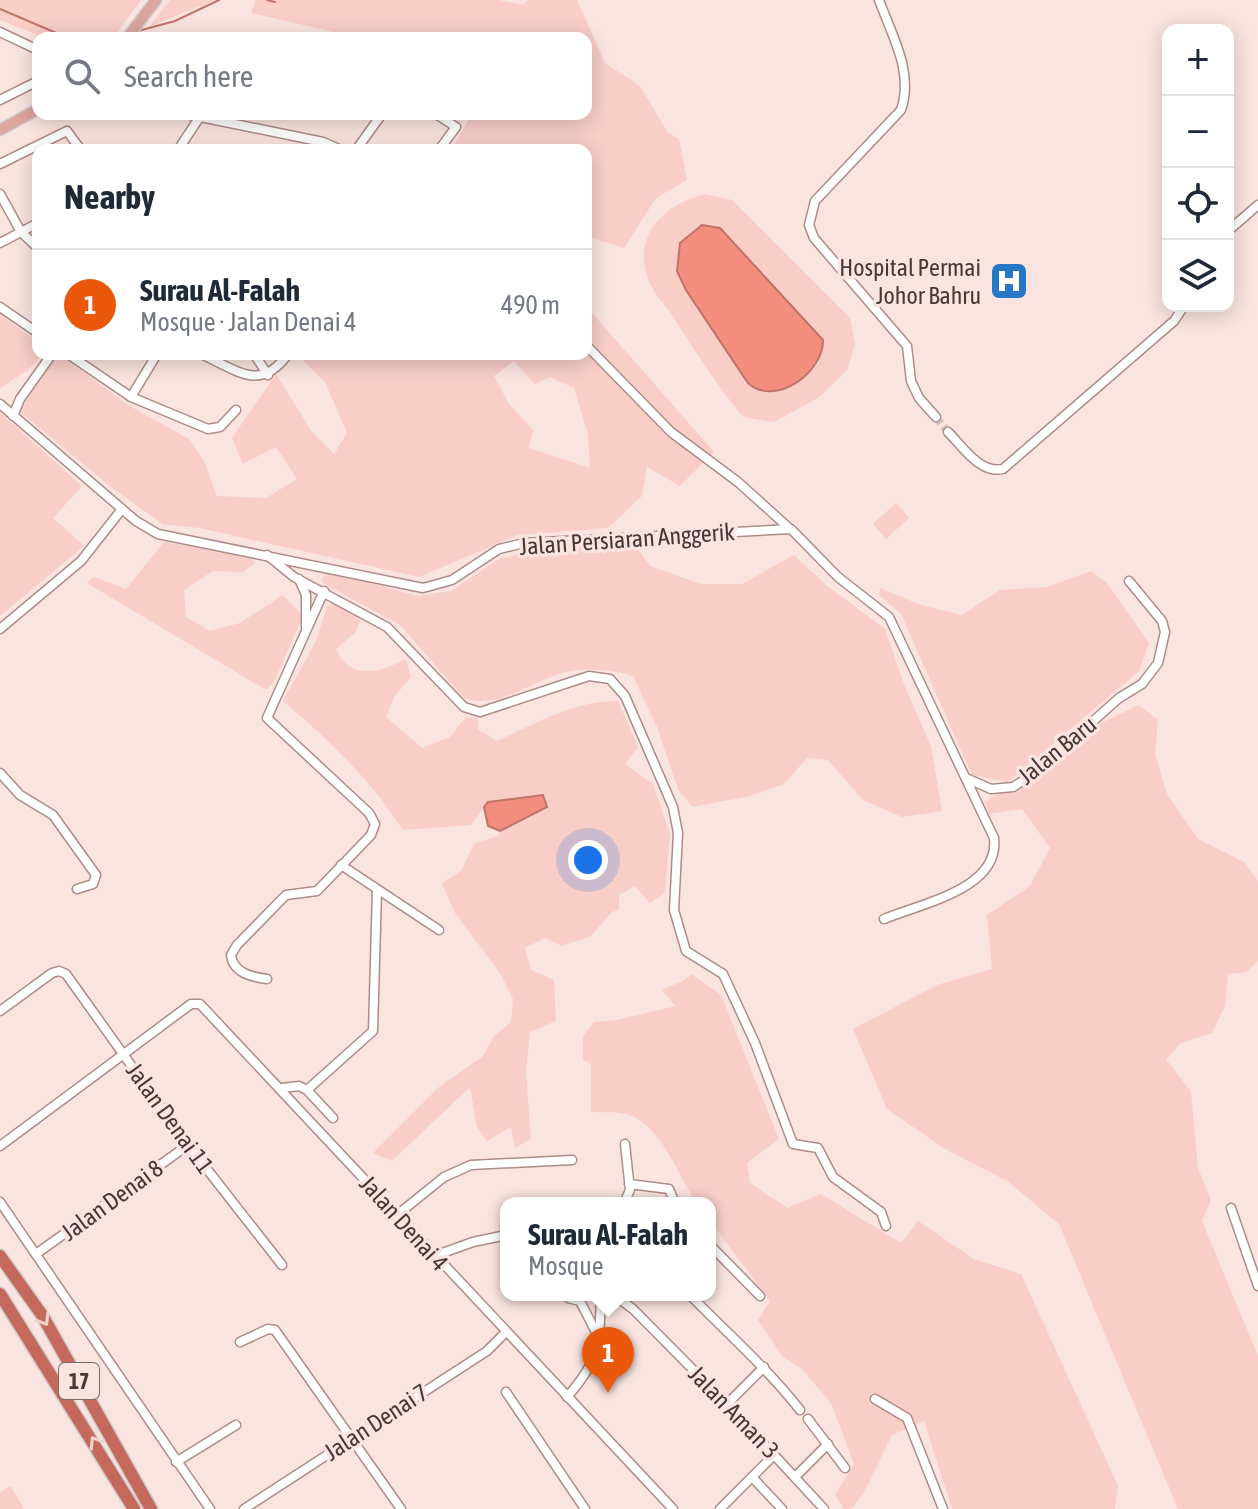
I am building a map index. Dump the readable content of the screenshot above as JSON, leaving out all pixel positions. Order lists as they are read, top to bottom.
{
  "streets": {
    "highway": ["17"],
    "street": [
      "Jalan Persiaran Anggerik",
      "Jalan Baru",
      "Jalan Denai 11",
      "Jalan Denai 8",
      "Jalan Denai 4",
      "Jalan Aman 3",
      "Jalan Denai 7"
    ]
  },
  "crossings": [
    ["Jalan Denai 11", "Jalan Denai 8"],
    ["Jalan Denai 11", "Jalan Denai 4"],
    ["Jalan Denai 4", "Jalan Denai 7"]
  ],
  "places": {
    "hospital": ["Hospital Permai Johor Bahru"]
  },
  "page": {
    "map_buttons": ["+", "−"],
    "search": "Search here",
    "heading": "Nearby",
    "list": [
      {
        "mark": "1",
        "name": "Surau Al-Falah",
        "note": "Mosque · Jalan Denai 4",
        "value": "490 m"
      }
    ],
    "popup": ["Surau Al-Falah", "Mosque"],
    "pins": "1"
  }
}
